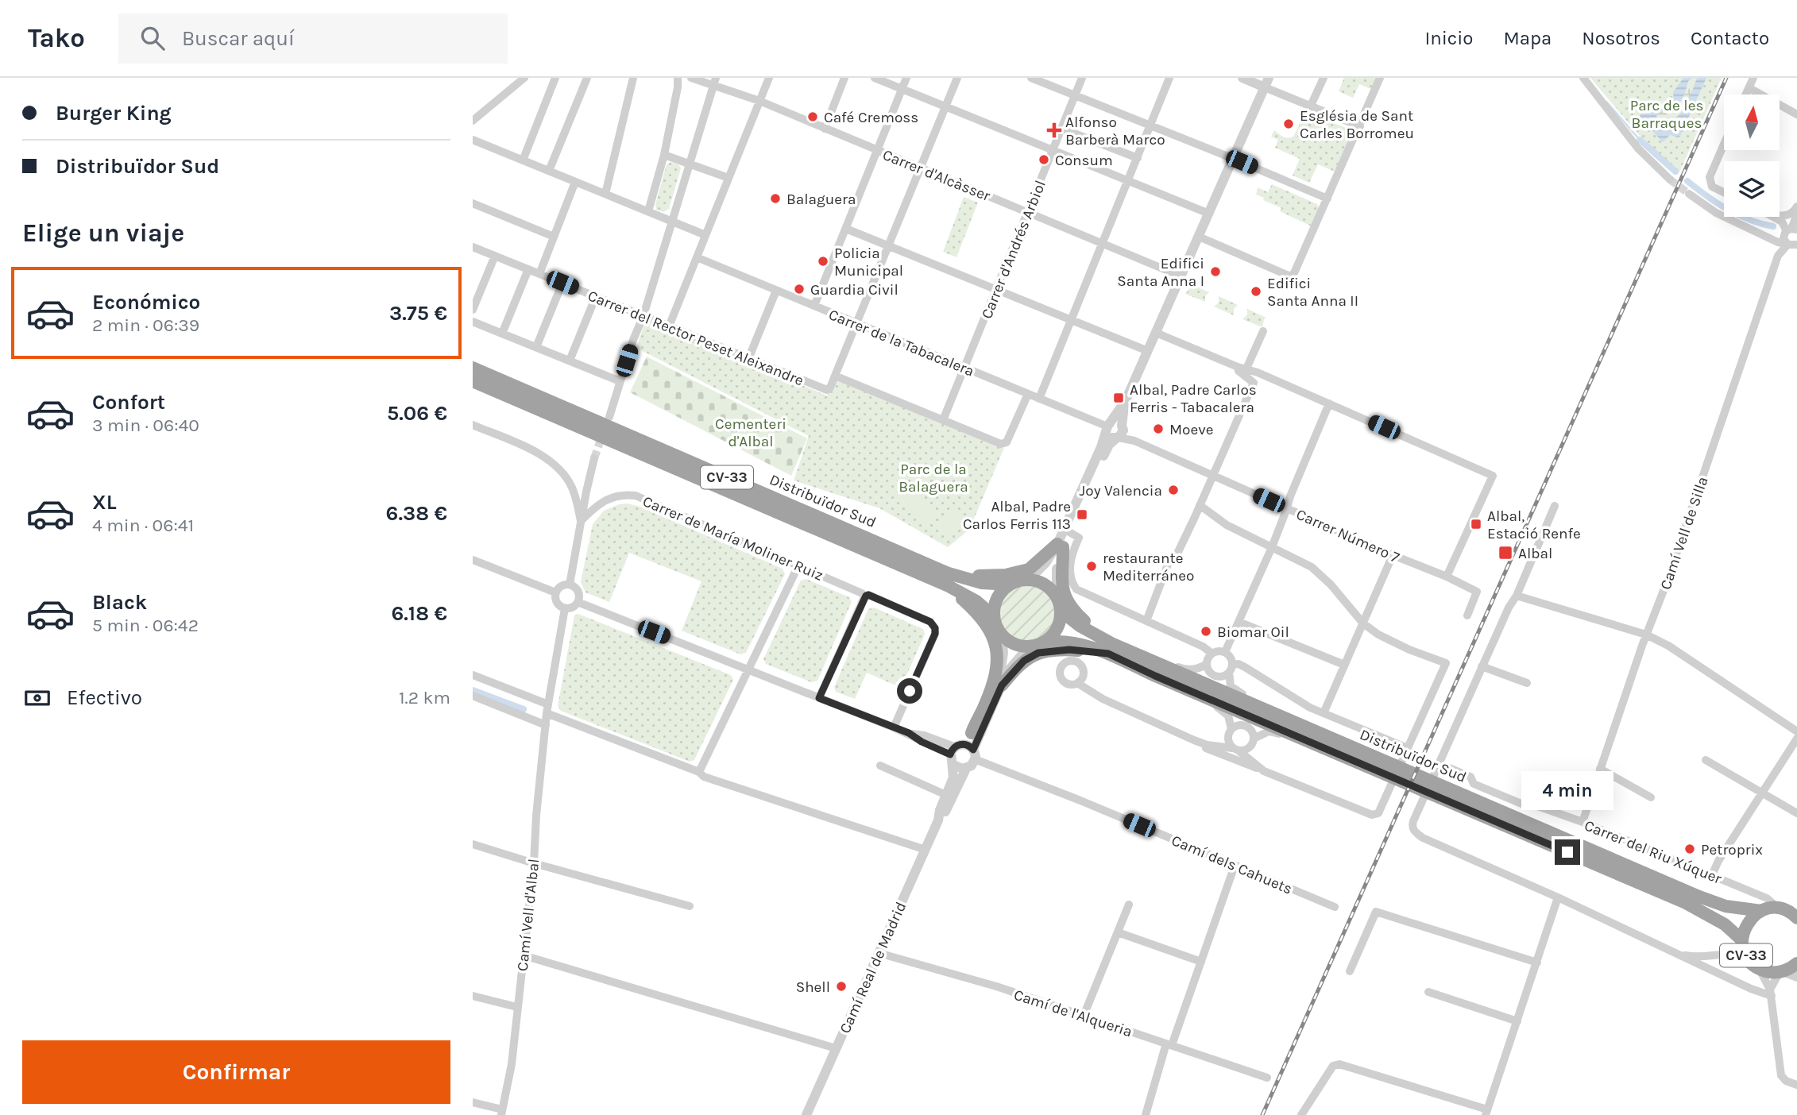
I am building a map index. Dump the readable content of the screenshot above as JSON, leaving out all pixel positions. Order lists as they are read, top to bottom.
{
  "streets": {
    "highway": ["CV-33", "Distribuïdor Sud"],
    "street": [
      "Carrer d'Alcàsser",
      "Carrer d'Andrés Arbiol",
      "Carrer del Rector Peset Aleixandre",
      "Carrer de la Tabacalera",
      "Camí Vell de Silla",
      "Carrer Número 7",
      "Carrer de María Moliner Ruiz",
      "Carrer del Riu Xúquer",
      "Camí dels Cahuets",
      "Camí Vell d'Albal",
      "Camí Real de Madrid",
      "Camí de l'Alqueria"
    ]
  },
  "crossings": [
    ["Carrer d'Alcàsser", "Carrer d'Andrés Arbiol"],
    ["Carrer d'Andrés Arbiol", "Carrer de la Tabacalera"],
    ["CV-33", "Distribuïdor Sud"],
    ["CV-33", "Carrer del Riu Xúquer"],
    ["Camí Vell de Silla", "Carrer del Riu Xúquer"],
    ["Camí dels Cahuets", "Camí Real de Madrid"],
    ["Camí Real de Madrid", "Camí de l'Alqueria"]
  ],
  "parks": ["Parc de les Barraques", "Cementeri d'Albal", "Parc de la Balaguera"],
  "places": {
    "other": [
      "Café Cremoss",
      "Església de Sant Carles Borromeu",
      "Consum",
      "Balaguera",
      "Policia Municipal",
      "Edifici Santa Anna I",
      "Guardia Civil",
      "Edifici Santa Anna II",
      "Moeve",
      "Joy Valencia",
      "restaurante Mediterráneo",
      "Biomar Oil",
      "Petroprix",
      "Shell"
    ],
    "health": ["Alfonso Barberà Marco"],
    "transit": [
      "Albal, Padre Carlos Ferris - Tabacalera",
      "Albal, Padre Carlos Ferris 113",
      "Albal, Estació Renfe",
      "Albal"
    ]
  },
  "north": "top",
  "page": {
    "header": "Tako",
    "search": "Buscar aquí",
    "nav": [
      "Inicio",
      "Mapa",
      "Nosotros",
      "Contacto"
    ],
    "banner": ["Burger King", "Distribuïdor Sud"],
    "heading": "Elige un viaje",
    "list": [
      {
        "name": "Económico",
        "note": "2 min · 06:39",
        "value": "3.75 €"
      },
      {
        "name": "Confort",
        "note": "3 min · 06:40",
        "value": "5.06 €"
      },
      {
        "name": "XL",
        "note": "4 min · 06:41",
        "value": "6.38 €"
      },
      {
        "name": "Black",
        "note": "5 min · 06:42",
        "value": "6.18 €"
      }
    ],
    "pay": ["Efectivo", "1.2 km"],
    "bubble": "4 min",
    "buttons": "Confirmar"
  }
}
